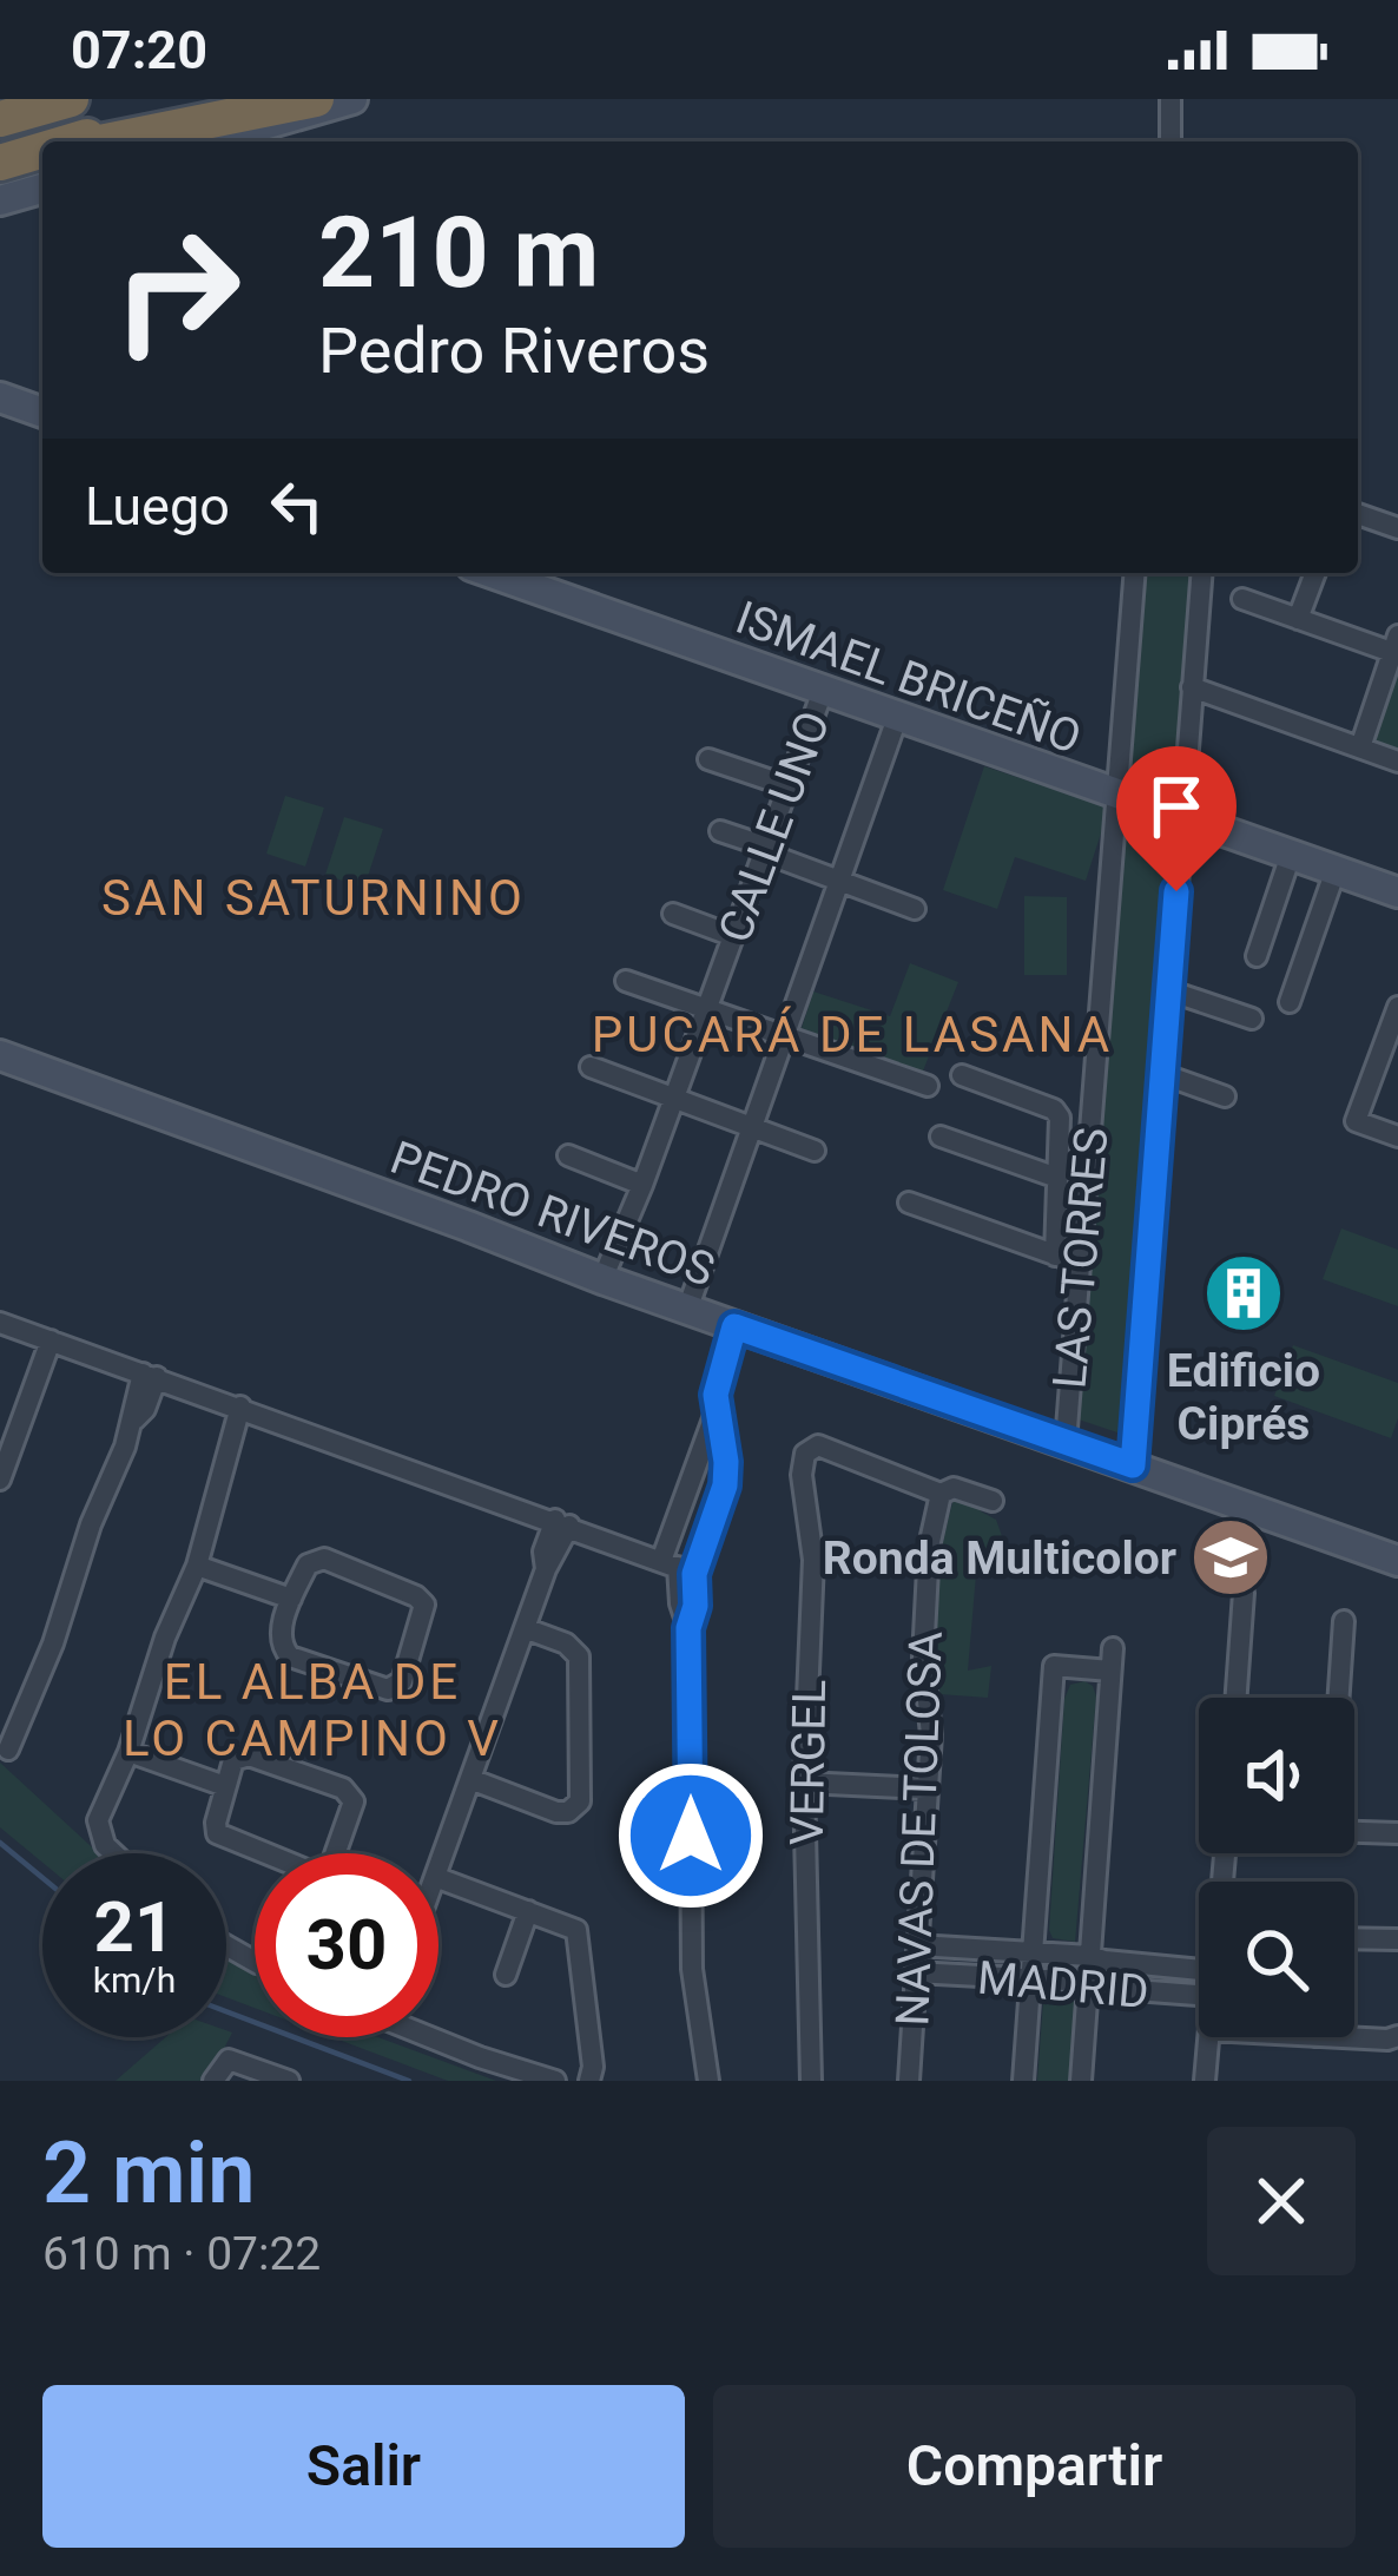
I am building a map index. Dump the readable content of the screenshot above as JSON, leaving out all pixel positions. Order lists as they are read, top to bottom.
{
  "streets": {
    "street": [
      "ISMAEL BRICEÑO",
      "CALLE UNO",
      "PEDRO RIVEROS",
      "LAS TORRES",
      "VERGEL",
      "NAVAS DE TOLOSA",
      "MADRID"
    ]
  },
  "crossings": [
    ["ISMAEL BRICEÑO", "CALLE UNO"],
    ["ISMAEL BRICEÑO", "LAS TORRES"],
    ["CALLE UNO", "PEDRO RIVEROS"],
    ["PEDRO RIVEROS", "LAS TORRES"],
    ["VERGEL", "NAVAS DE TOLOSA"],
    ["NAVAS DE TOLOSA", "MADRID"]
  ],
  "districts": ["SAN SATURNINO", "PUCARÁ DE LASANA", "EL ALBA DE LO CAMPINO V"],
  "places": {
    "building": ["Edificio Ciprés"],
    "school or university": ["Ronda Multicolor"]
  },
  "page": {
    "status": "07:20",
    "turn": ["210 m", "Pedro Riveros"],
    "then": "Luego",
    "speed": "21 km/h",
    "limit": "30",
    "heading": ["2 min", "610 m · 07:22"],
    "buttons": ["Salir", "Compartir"]
  }
}
